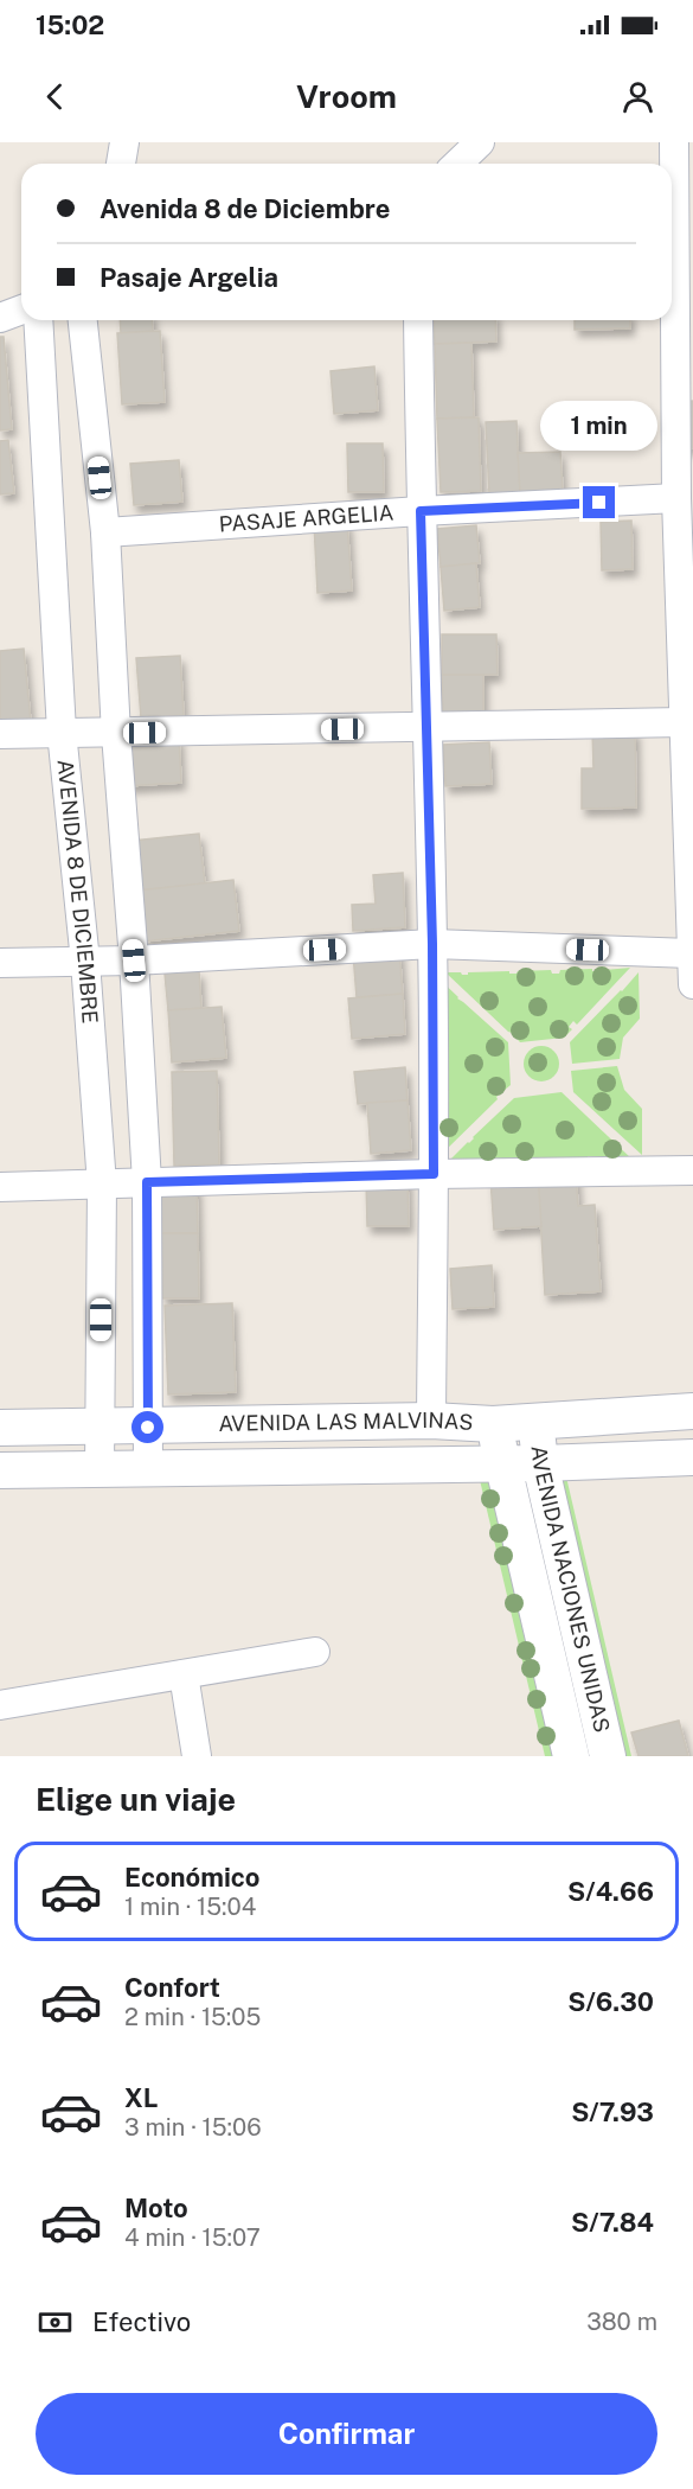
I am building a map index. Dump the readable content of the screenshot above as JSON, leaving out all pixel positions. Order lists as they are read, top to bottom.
{
  "streets": {
    "street": [
      "PASAJE ARGELIA",
      "AVENIDA 8 DE DICIEMBRE",
      "AVENIDA LAS MALVINAS",
      "AVENIDA NACIONES UNIDAS"
    ]
  },
  "crossings": [
    ["AVENIDA 8 DE DICIEMBRE", "AVENIDA LAS MALVINAS"],
    ["AVENIDA LAS MALVINAS", "AVENIDA NACIONES UNIDAS"]
  ],
  "page": {
    "status": "15:02",
    "header": "Vroom",
    "banner": ["Avenida 8 de Diciembre", "Pasaje Argelia"],
    "bubble": "1 min",
    "heading": "Elige un viaje",
    "list": [
      {
        "name": "Económico",
        "note": "1 min · 15:04",
        "value": "S/4.66"
      },
      {
        "name": "Confort",
        "note": "2 min · 15:05",
        "value": "S/6.30"
      },
      {
        "name": "XL",
        "note": "3 min · 15:06",
        "value": "S/7.93"
      },
      {
        "name": "Moto",
        "note": "4 min · 15:07",
        "value": "S/7.84"
      }
    ],
    "pay": ["Efectivo", "380 m"],
    "buttons": "Confirmar"
  }
}
